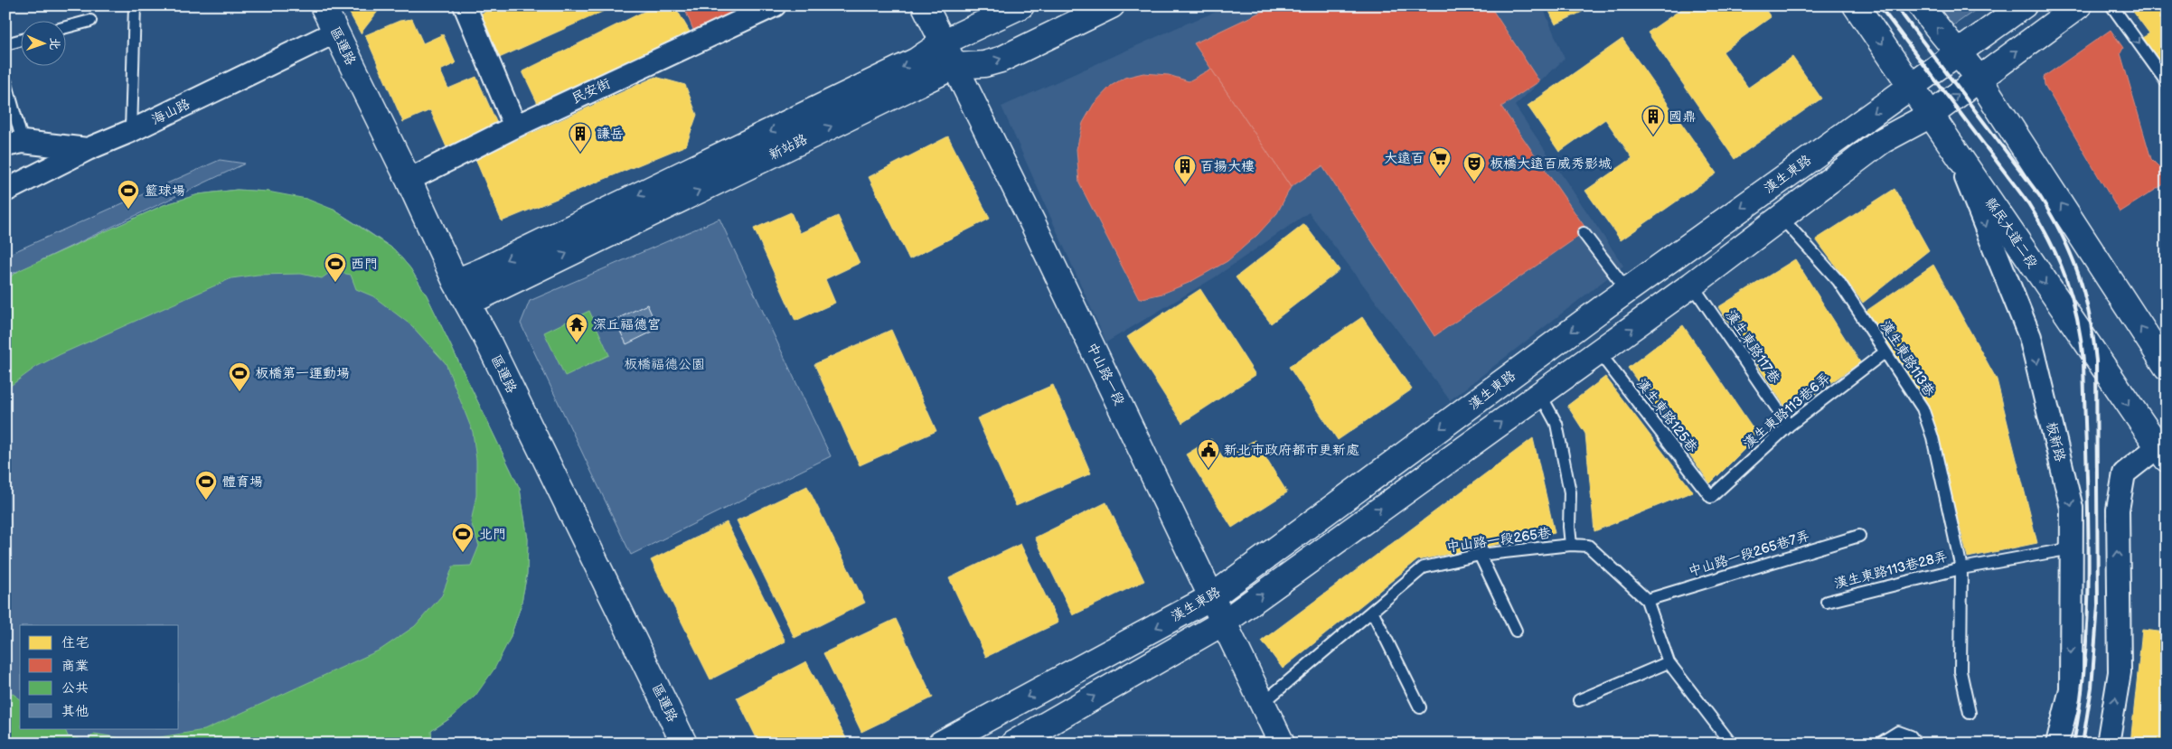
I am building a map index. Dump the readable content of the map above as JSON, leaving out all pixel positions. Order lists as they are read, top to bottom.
{
  "streets": {
    "street": [
      "區運路",
      "民安街",
      "海山路",
      "新站路",
      "漢生東路",
      "縣民大道二段",
      "中山路一段",
      "板新路"
    ],
    "lane": [
      "漢生東路117巷",
      "漢生東路113巷",
      "漢生東路113巷6弄",
      "漢生東路125巷",
      "中山路一段265巷",
      "中山路一段265巷7弄",
      "漢生東路113巷28弄"
    ]
  },
  "crossings": [
    ["區運路", "民安街"],
    ["區運路", "海山路"],
    ["區運路", "新站路"],
    ["新站路", "中山路一段"],
    ["漢生東路", "縣民大道二段"],
    ["漢生東路", "漢生東路117巷"],
    ["漢生東路", "漢生東路113巷"],
    ["漢生東路", "中山路一段"],
    ["漢生東路", "漢生東路125巷"],
    ["縣民大道二段", "板新路"],
    ["漢生東路117巷", "漢生東路113巷6弄"],
    ["漢生東路113巷", "漢生東路113巷6弄"],
    ["漢生東路113巷", "漢生東路113巷28弄"],
    ["中山路一段", "中山路一段265巷"],
    ["漢生東路113巷6弄", "漢生東路125巷"],
    ["板新路", "漢生東路113巷28弄"],
    ["中山路一段265巷", "中山路一段265巷7弄"]
  ],
  "parks": ["板橋福德公園"],
  "places": {
    "building": ["國鼎", "謙岳", "百揚大樓"],
    "supermarket": ["大遠百"],
    "theatre": ["板橋大遠百威秀影城"],
    "sports": [
      "籃球場",
      "西門",
      "板橋第一運動場",
      "體育場",
      "北門"
    ],
    "temple": ["深丘福德宮"],
    "public building": ["新北市政府都市更新處"]
  },
  "legend": [
    "住宅",
    "商業",
    "公共",
    "其他"
  ],
  "north": "right"
}
